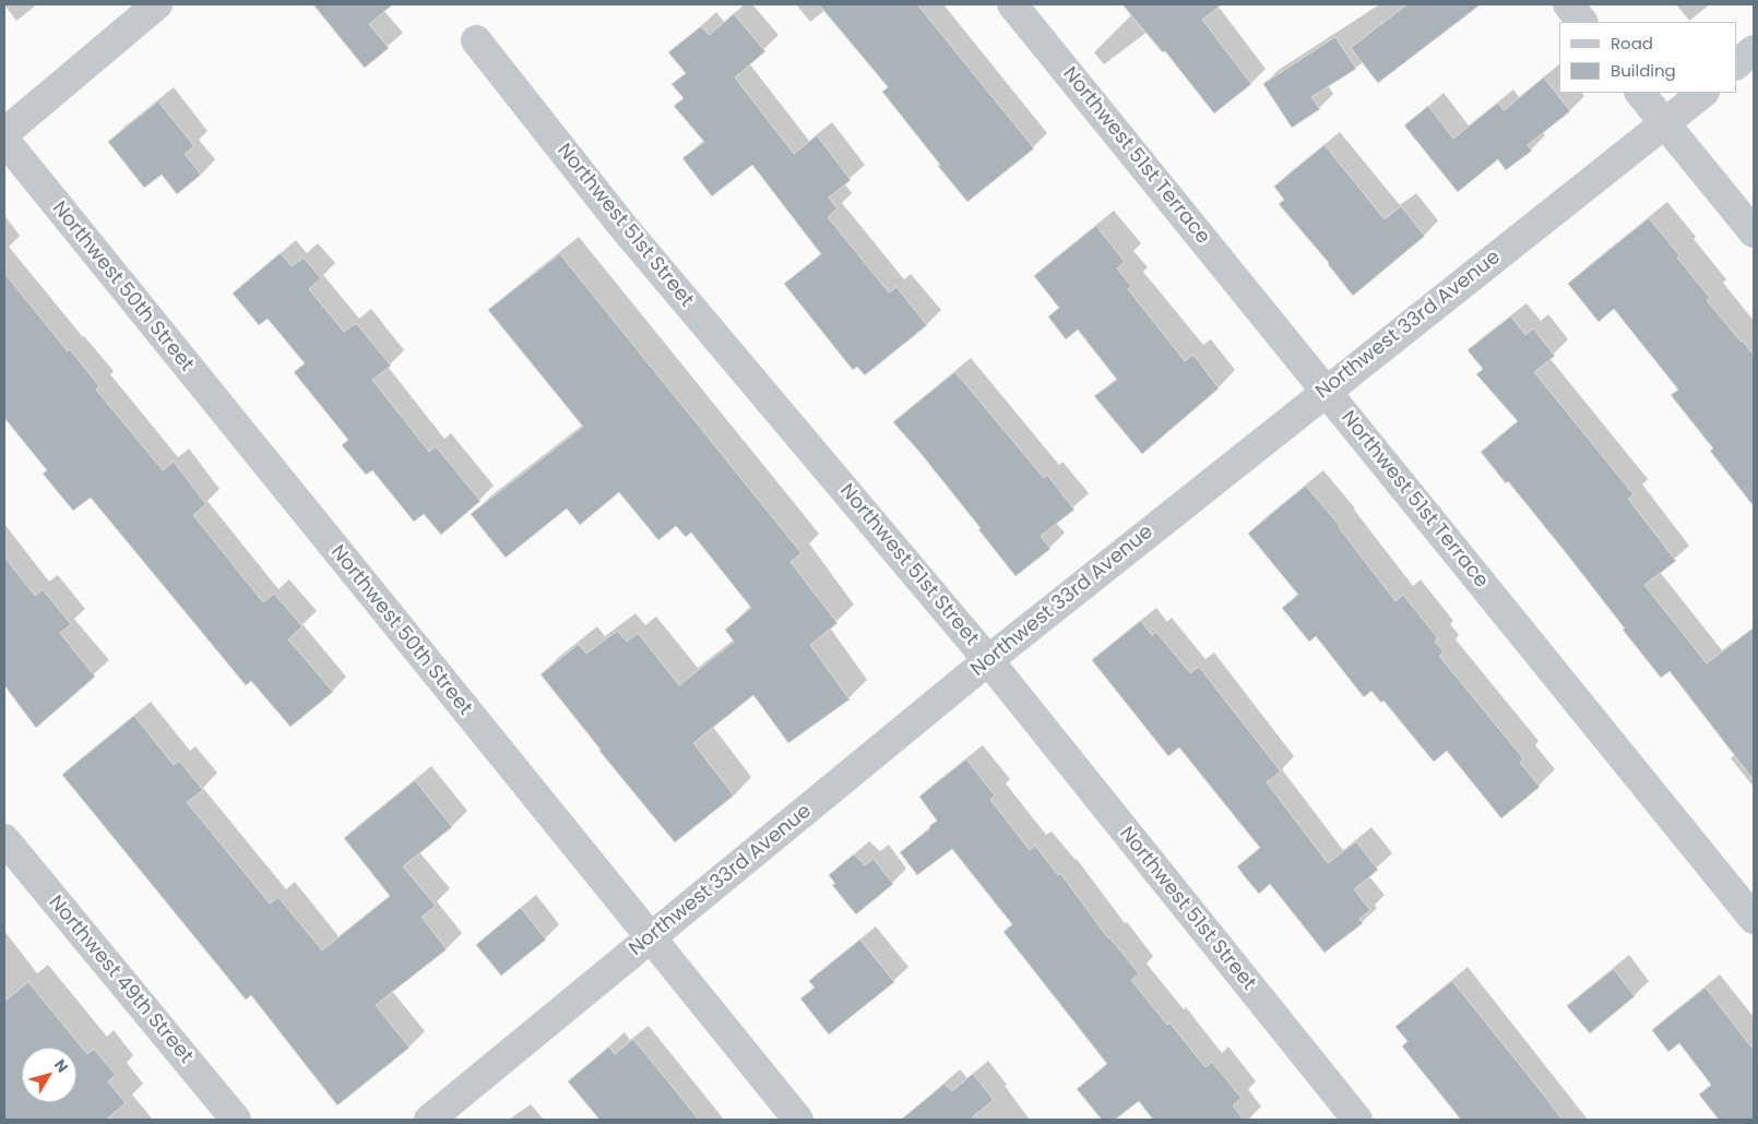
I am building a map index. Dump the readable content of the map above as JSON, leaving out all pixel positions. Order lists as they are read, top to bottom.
{
  "streets": {
    "street": [
      "Northwest 51st Terrace",
      "Northwest 51st Street",
      "Northwest 50th Street",
      "Northwest 33rd Avenue",
      "Northwest 49th Street"
    ]
  },
  "crossings": [
    ["Northwest 51st Terrace", "Northwest 33rd Avenue"],
    ["Northwest 51st Street", "Northwest 33rd Avenue"],
    ["Northwest 50th Street", "Northwest 33rd Avenue"]
  ],
  "legend": ["Road", "Building"],
  "north": "top right"
}
